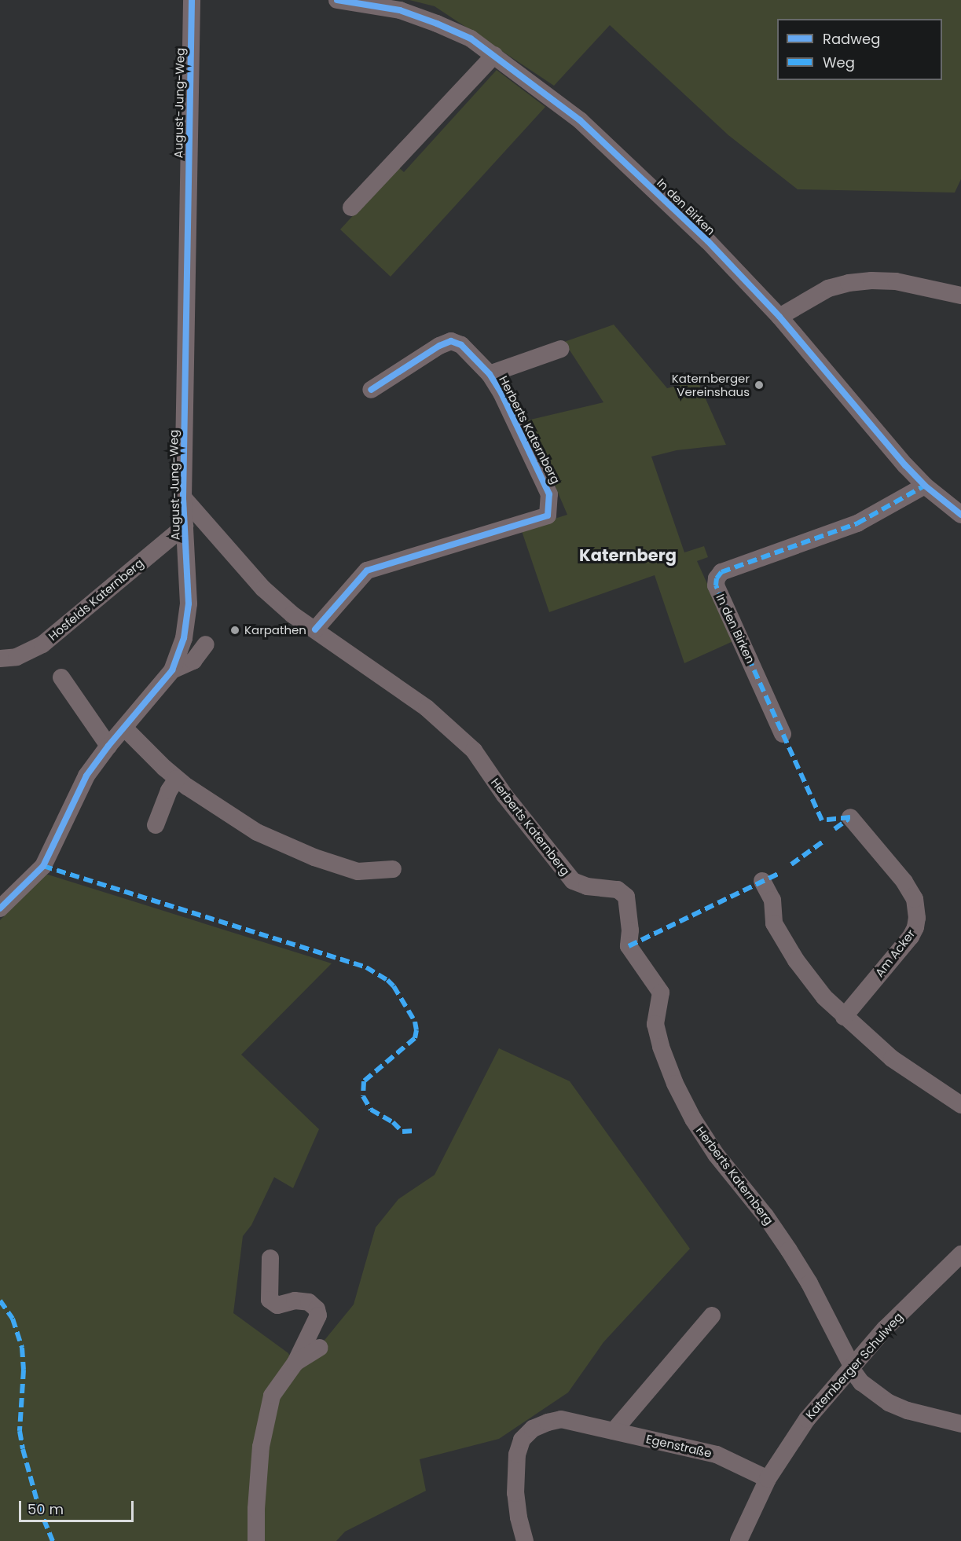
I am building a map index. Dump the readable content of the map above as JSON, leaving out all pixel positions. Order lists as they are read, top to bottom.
{
  "streets": {
    "street": [
      "August-Jung-Weg",
      "In den Birken",
      "Herberts Katernberg",
      "Hosfelds Katernberg",
      "Am Acker",
      "Katernberger Schulweg",
      "Egenstraße"
    ]
  },
  "crossings": [
    ["August-Jung-Weg", "Herberts Katernberg"],
    ["August-Jung-Weg", "Hosfelds Katernberg"],
    ["Herberts Katernberg", "Katernberger Schulweg"],
    ["Katernberger Schulweg", "Egenstraße"]
  ],
  "districts": ["Katernberg"],
  "places": ["Katernberger Vereinshaus", "Karpathen"],
  "legend": ["Radweg", "Weg"],
  "scale_bar": "50 m"
}
